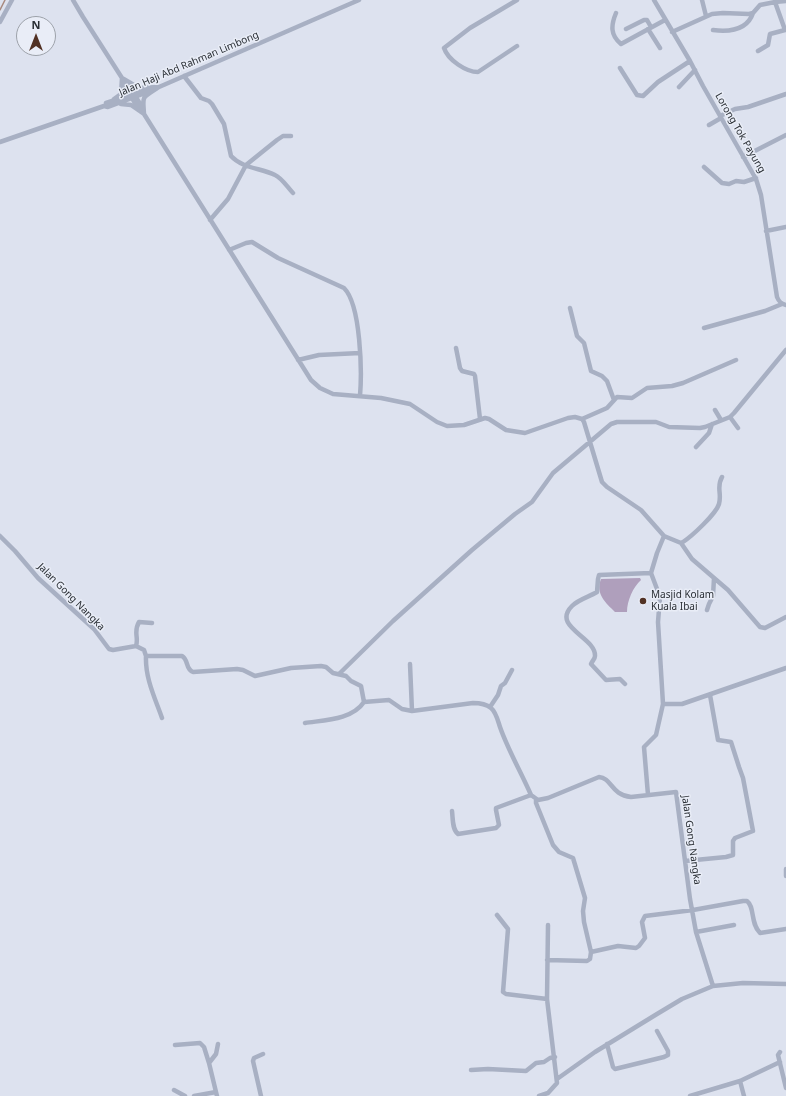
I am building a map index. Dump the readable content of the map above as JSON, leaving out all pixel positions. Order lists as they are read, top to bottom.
{
  "streets": {
    "street": ["Jalan Haji Abd Rahman Limbong", "Lorong Tok Payung", "Jalan Gong Nangka"]
  },
  "places": ["Masjid Kolam Kuala Ibai"],
  "north": "top"
}
